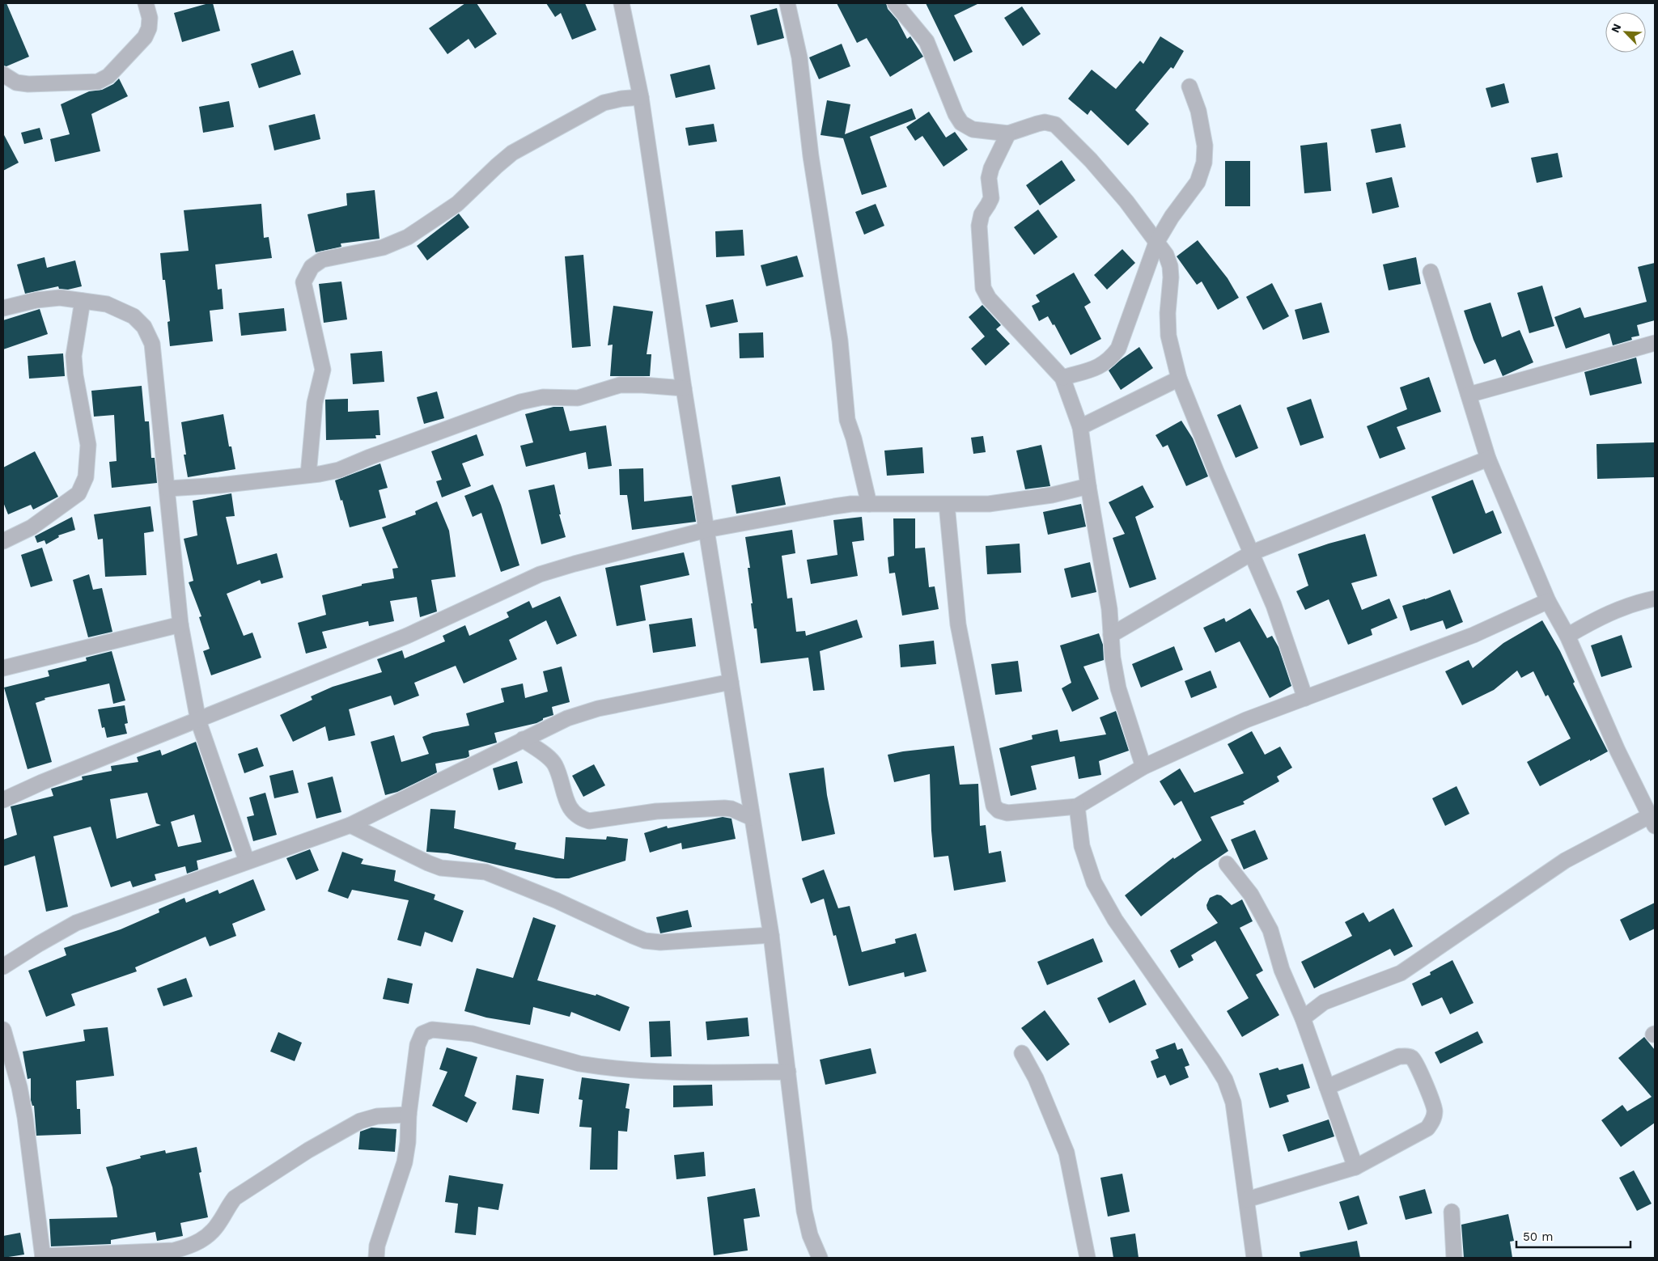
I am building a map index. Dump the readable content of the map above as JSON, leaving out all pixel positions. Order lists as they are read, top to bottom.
{
  "scale_bar": "50 m",
  "north": "top left"
}
